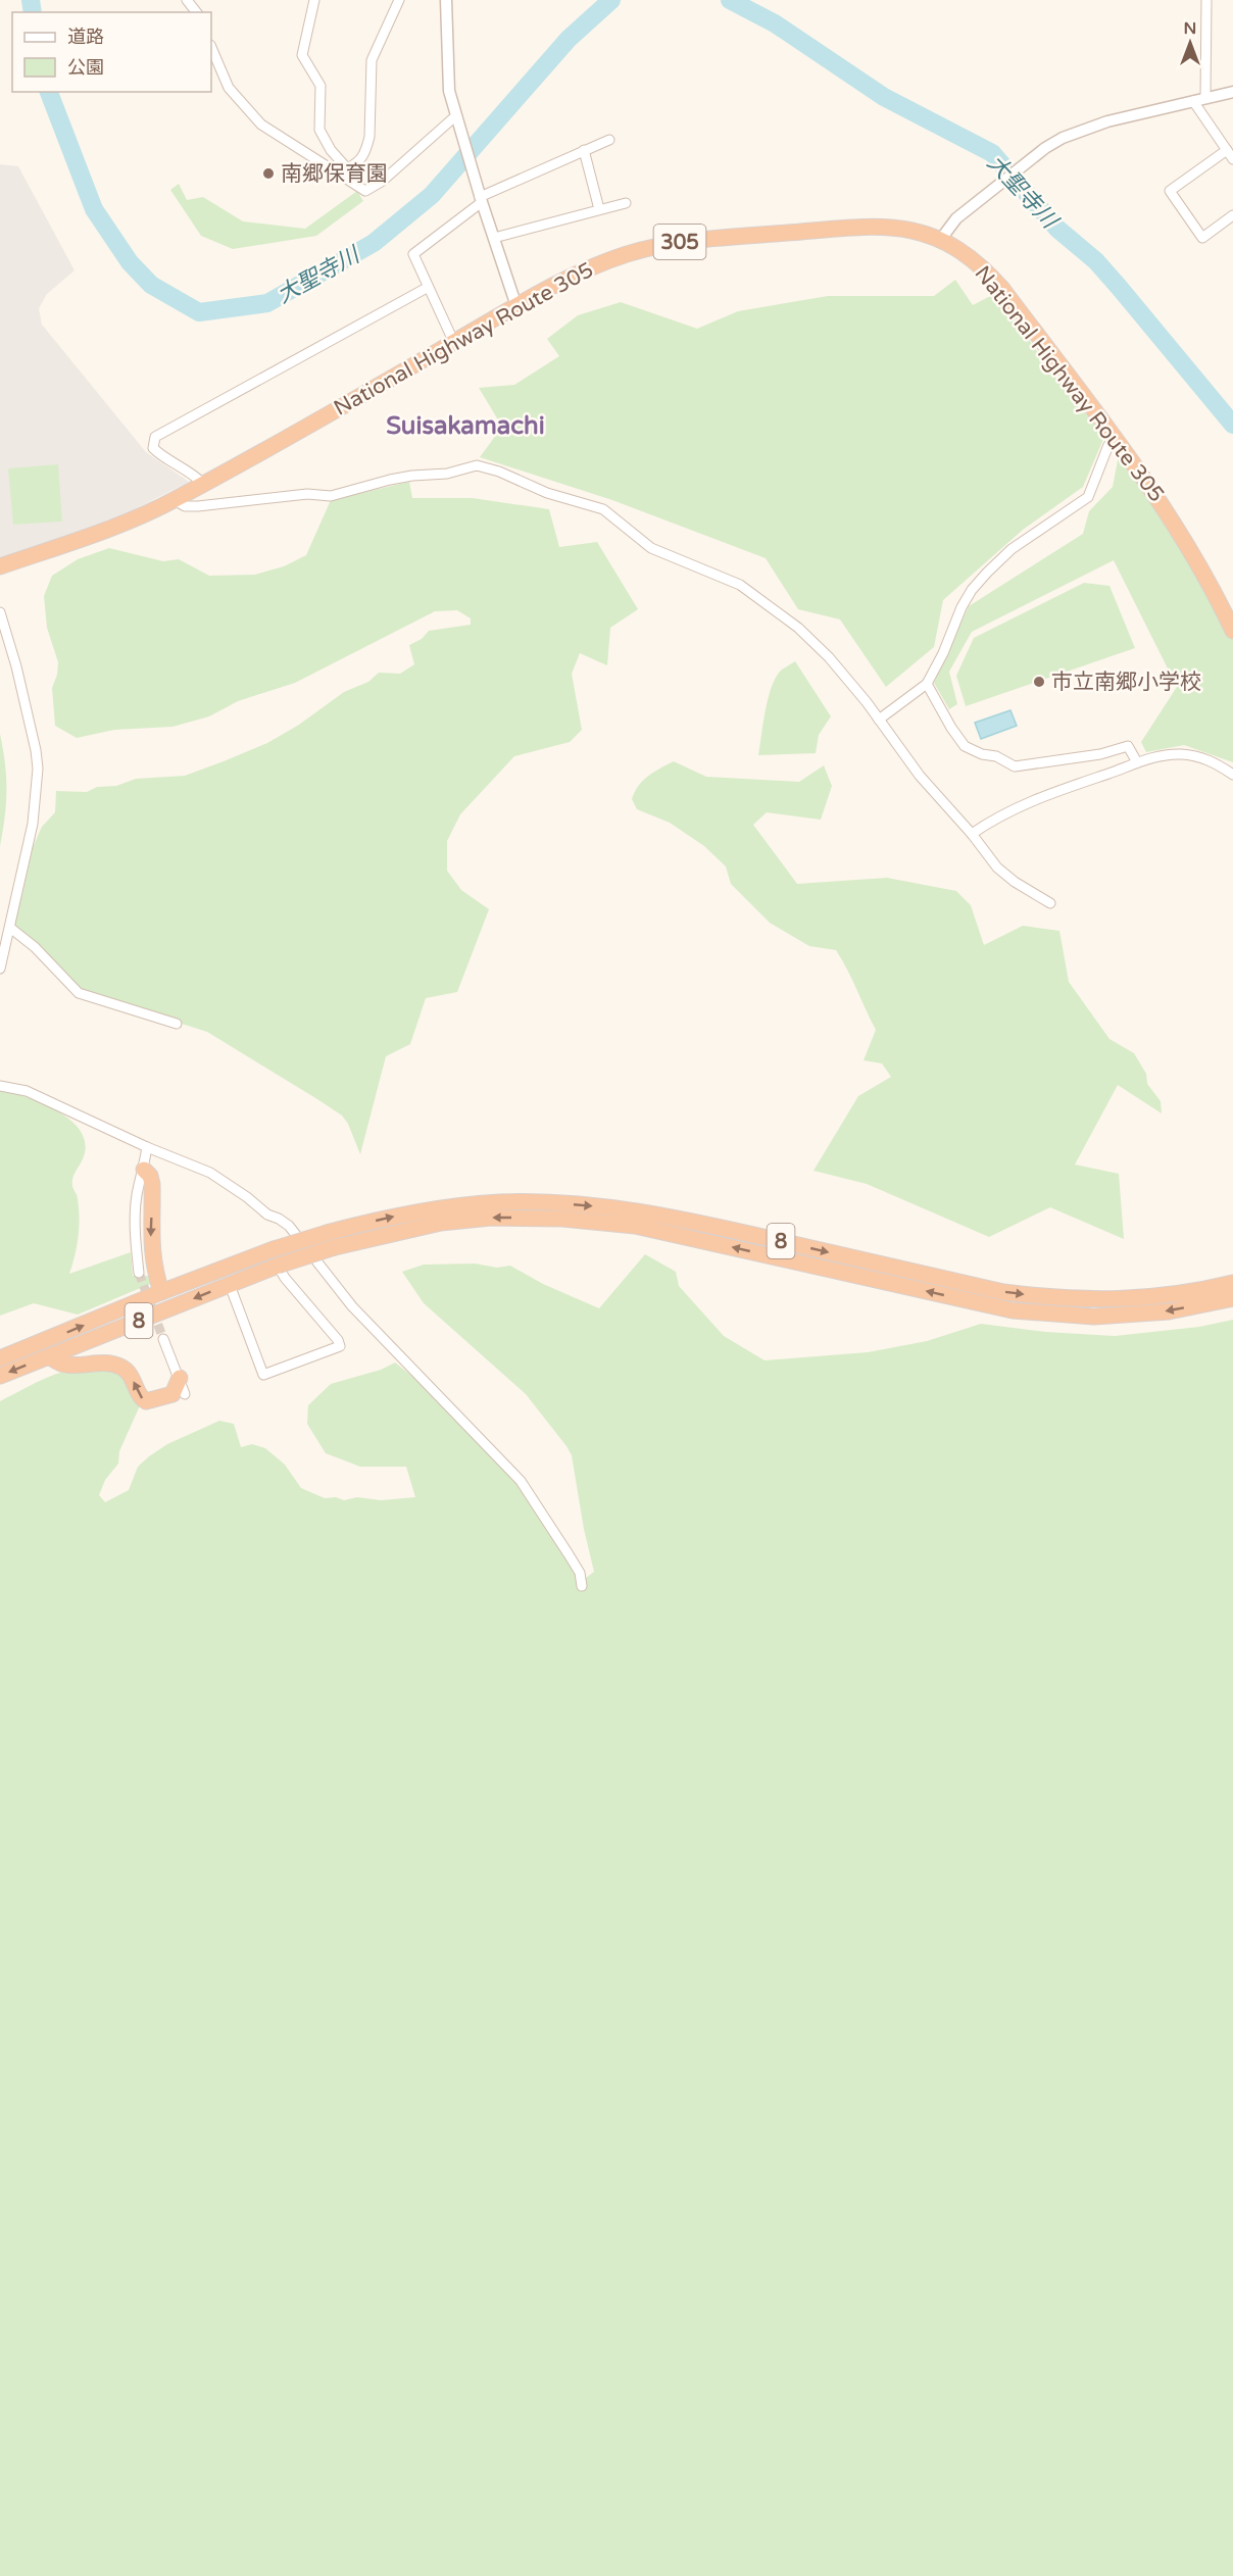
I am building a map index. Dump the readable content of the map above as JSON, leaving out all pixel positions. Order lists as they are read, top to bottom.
{
  "streets": {
    "highway": ["305", "National Highway Route 305", "8"]
  },
  "districts": ["Suisakamachi"],
  "water": ["大聖寺川"],
  "places": ["南郷保育園", "市立南郷小学校"],
  "legend": ["道路", "公園"],
  "north": "top"
}
